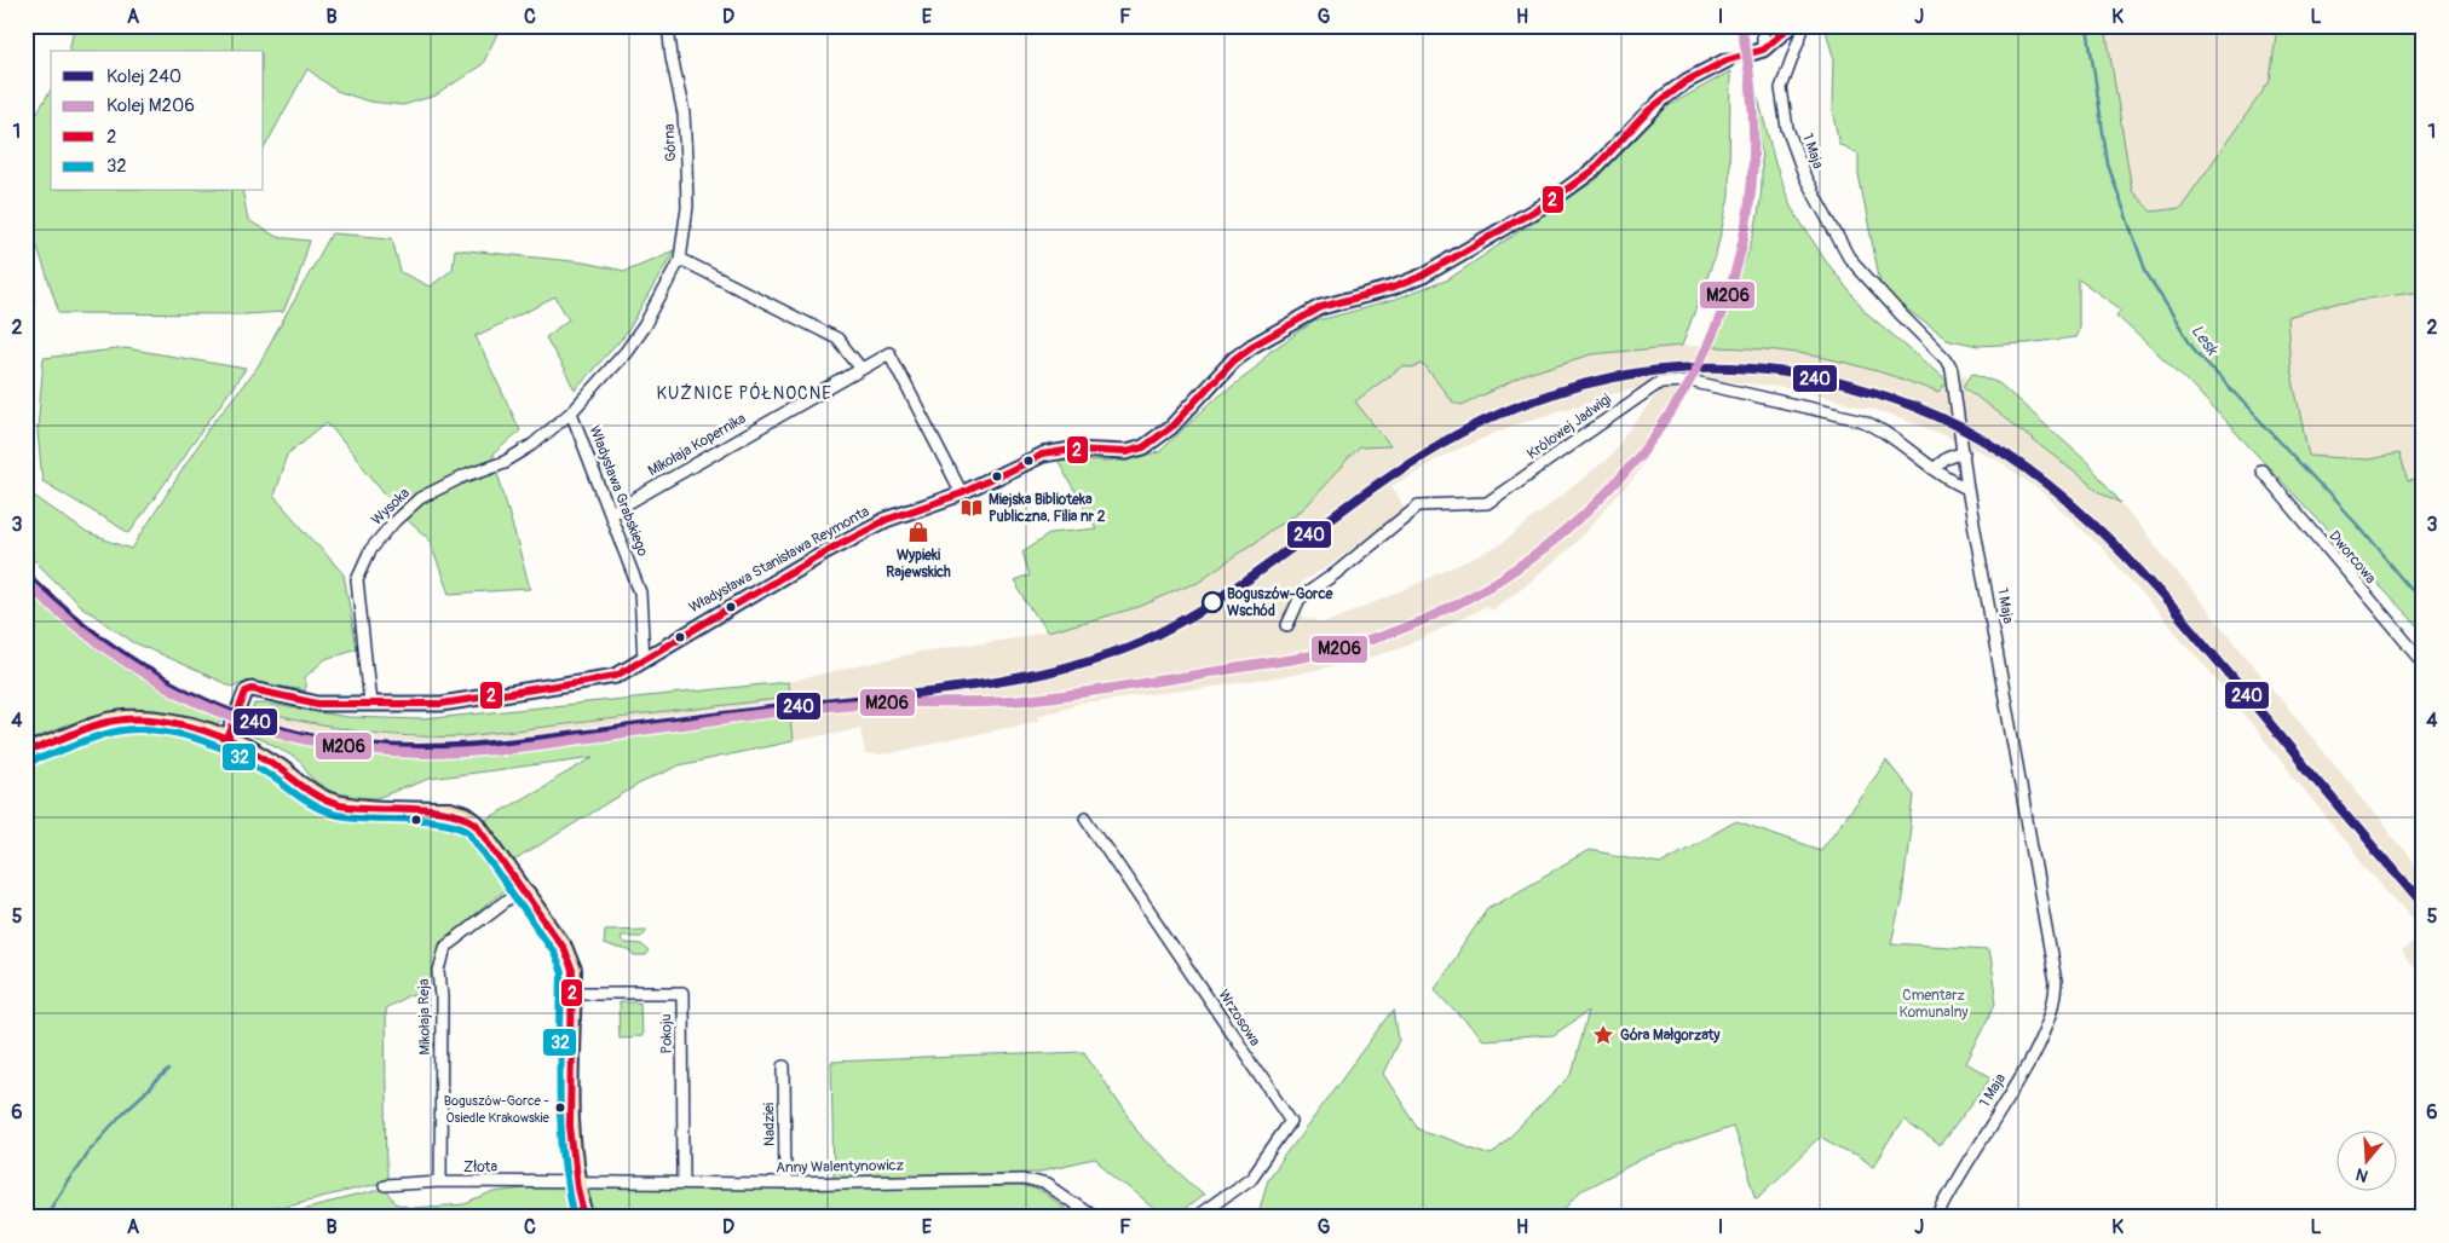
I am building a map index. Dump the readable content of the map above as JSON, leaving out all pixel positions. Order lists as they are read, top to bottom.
{
  "streets": {
    "street": [
      "Górna",
      "1 Maja",
      "Królowej Jadwigi",
      "Mikołaja Kopernika",
      "Władysława Grabskiego",
      "Wysoka",
      "Dworcowa",
      "Władysława Stanisława Reymonta",
      "Mikołaja Reja",
      "Wrzosowa",
      "Pokoju",
      "Nadziei",
      "Złota",
      "Anny Walentynowicz"
    ]
  },
  "crossings": [
    ["Górna", "Władysława Grabskiego"],
    ["1 Maja", "Królowej Jadwigi"],
    ["Mikołaja Kopernika", "Władysława Grabskiego"],
    ["Mikołaja Kopernika", "Władysława Stanisława Reymonta"],
    ["Władysława Grabskiego", "Wysoka"],
    ["Władysława Grabskiego", "Władysława Stanisława Reymonta"],
    ["Wysoka", "Władysława Stanisława Reymonta"],
    ["Mikołaja Reja", "Złota"],
    ["Pokoju", "Anny Walentynowicz"],
    ["Nadziei", "Anny Walentynowicz"],
    ["Złota", "Anny Walentynowicz"]
  ],
  "districts": ["KUŹNICE PÓŁNOCNE"],
  "water": ["Lesk"],
  "parks": ["Cmentarz Komunalny"],
  "places": {
    "library": ["Miejska Biblioteka Publiczna. Filia nr 2"],
    "shop": ["Wypieki Rajewskich"],
    "other": ["Boguszów-Gorce Wschód", "Boguszów-Gorce - Osiedle Krakowskie"],
    "place": ["Góra Małgorzaty"]
  },
  "lines": [
    "rail line M206",
    "transit line 2",
    "rail line 240",
    "transit line 32"
  ],
  "legend": [
    "Kolej 240",
    "Kolej M206",
    "2",
    "32"
  ],
  "north": "bottom",
  "grid": {
    "columns": [
      "A",
      "B",
      "C",
      "D",
      "E",
      "F",
      "G",
      "H",
      "I",
      "J",
      "K",
      "L"
    ],
    "rows": [
      "1",
      "2",
      "3",
      "4",
      "5",
      "6"
    ]
  }
}
